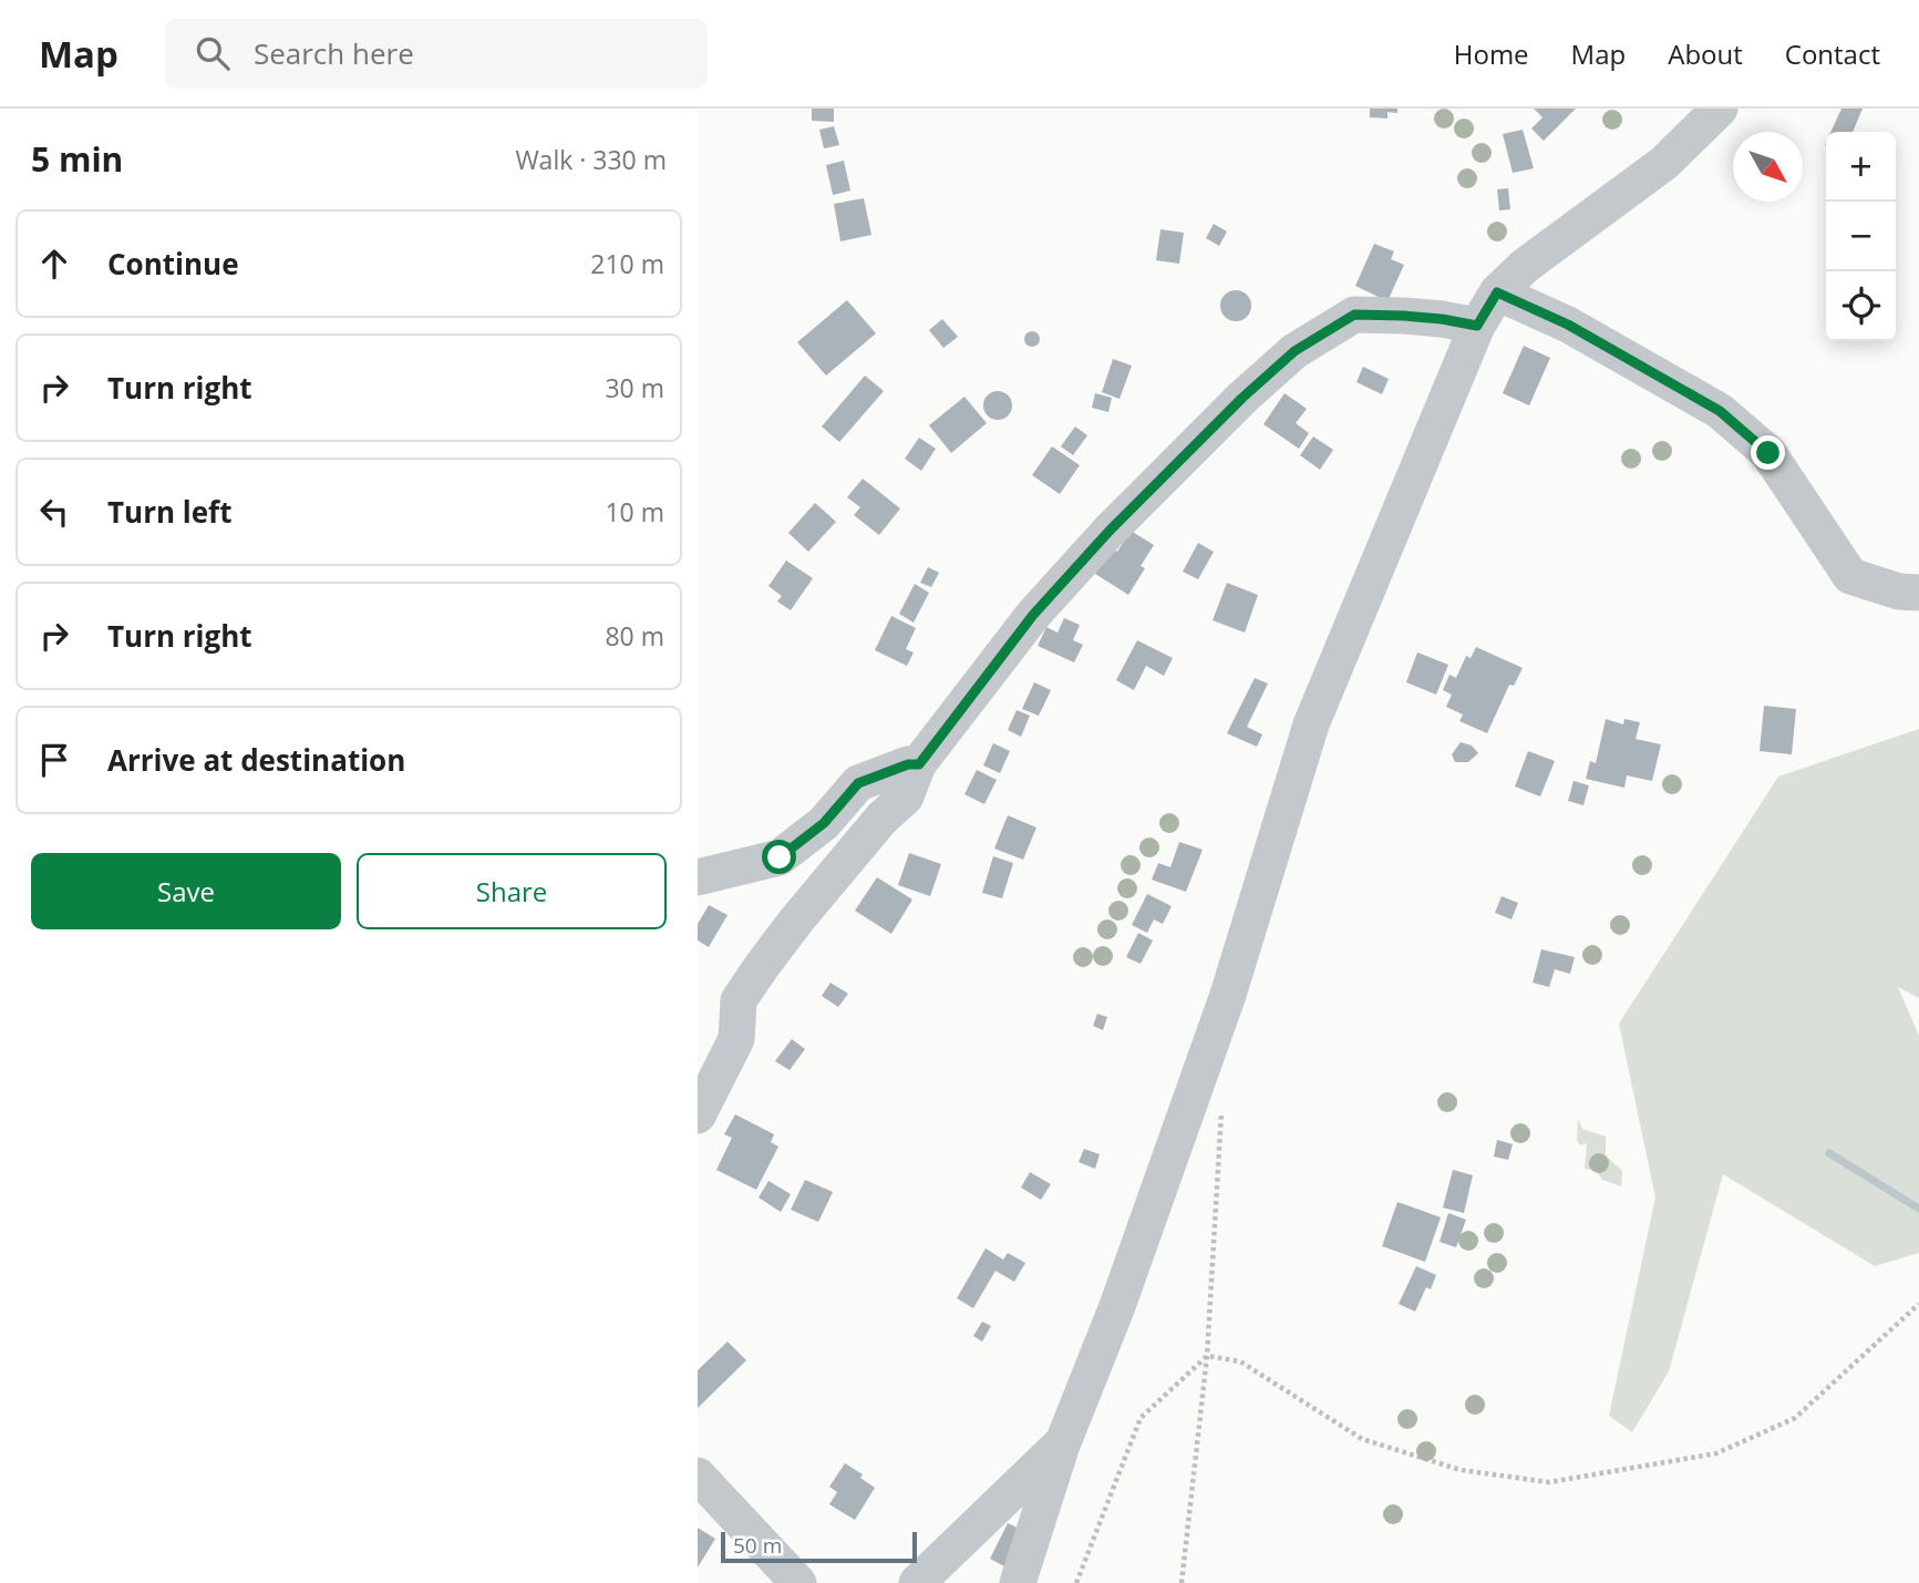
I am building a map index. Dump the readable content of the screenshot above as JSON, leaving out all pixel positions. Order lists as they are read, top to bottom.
{
  "scale_bar": "50 m",
  "north": "bottom right",
  "page": {
    "header": "Map",
    "search": "Search here",
    "nav": [
      "Home",
      "Map",
      "About",
      "Contact"
    ],
    "heading": ["5 min", "Walk · 330 m"],
    "map_buttons": ["+", "−"],
    "list": [
      ["Continue", "210 m"],
      ["Turn right", "30 m"],
      ["Turn left", "10 m"],
      ["Turn right", "80 m"],
      "Arrive at destination"
    ],
    "buttons": ["Save", "Share"],
    "scale": "50 m"
  }
}
